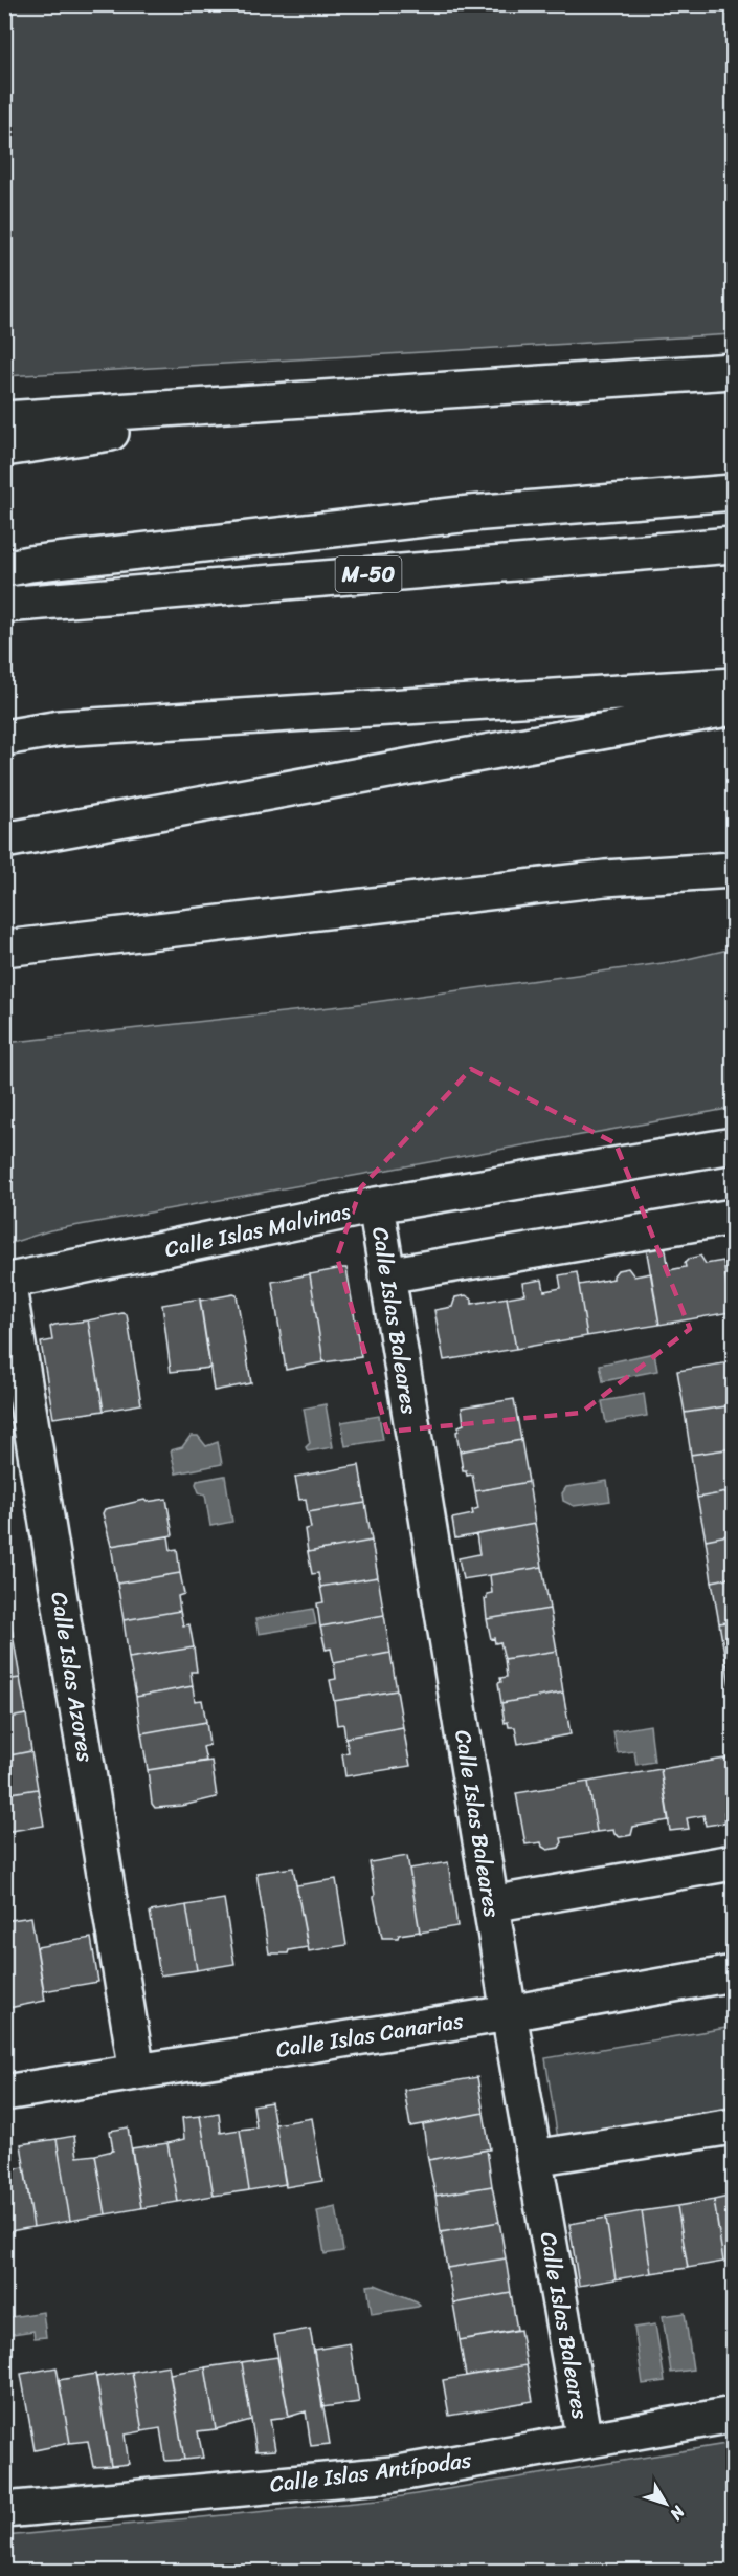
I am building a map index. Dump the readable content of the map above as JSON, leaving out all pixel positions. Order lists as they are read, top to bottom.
{
  "streets": {
    "main road": [
      "M-50",
      "Calle Islas Malvinas",
      "Calle Islas Baleares",
      "Calle Islas Azores",
      "Calle Islas Canarias",
      "Calle Islas Antípodas"
    ]
  },
  "crossings": [
    ["Calle Islas Malvinas", "Calle Islas Baleares"],
    ["Calle Islas Malvinas", "Calle Islas Azores"],
    ["Calle Islas Baleares", "Calle Islas Canarias"],
    ["Calle Islas Baleares", "Calle Islas Antípodas"],
    ["Calle Islas Azores", "Calle Islas Canarias"]
  ],
  "north": "bottom right"
}
